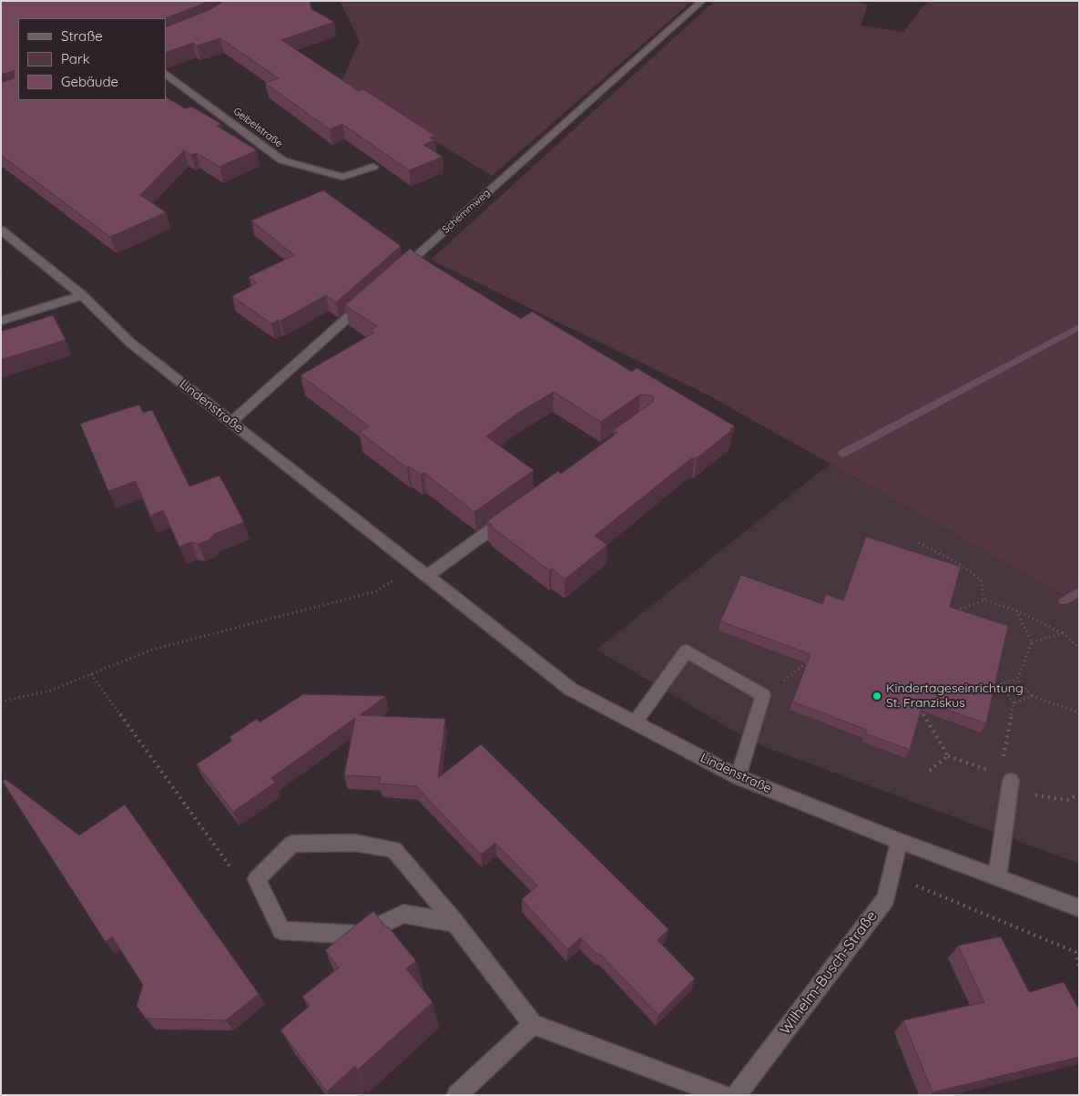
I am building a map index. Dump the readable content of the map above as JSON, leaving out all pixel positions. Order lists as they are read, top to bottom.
{
  "streets": {
    "street": [
      "Geibelstraße",
      "Schemmweg",
      "Lindenstraße",
      "Wilhelm-Busch-Straße"
    ]
  },
  "crossings": [
    ["Lindenstraße", "Wilhelm-Busch-Straße"]
  ],
  "places": ["Kindertageseinrichtung St. Franziskus"],
  "legend": ["Straße", "Park", "Gebäude"]
}
